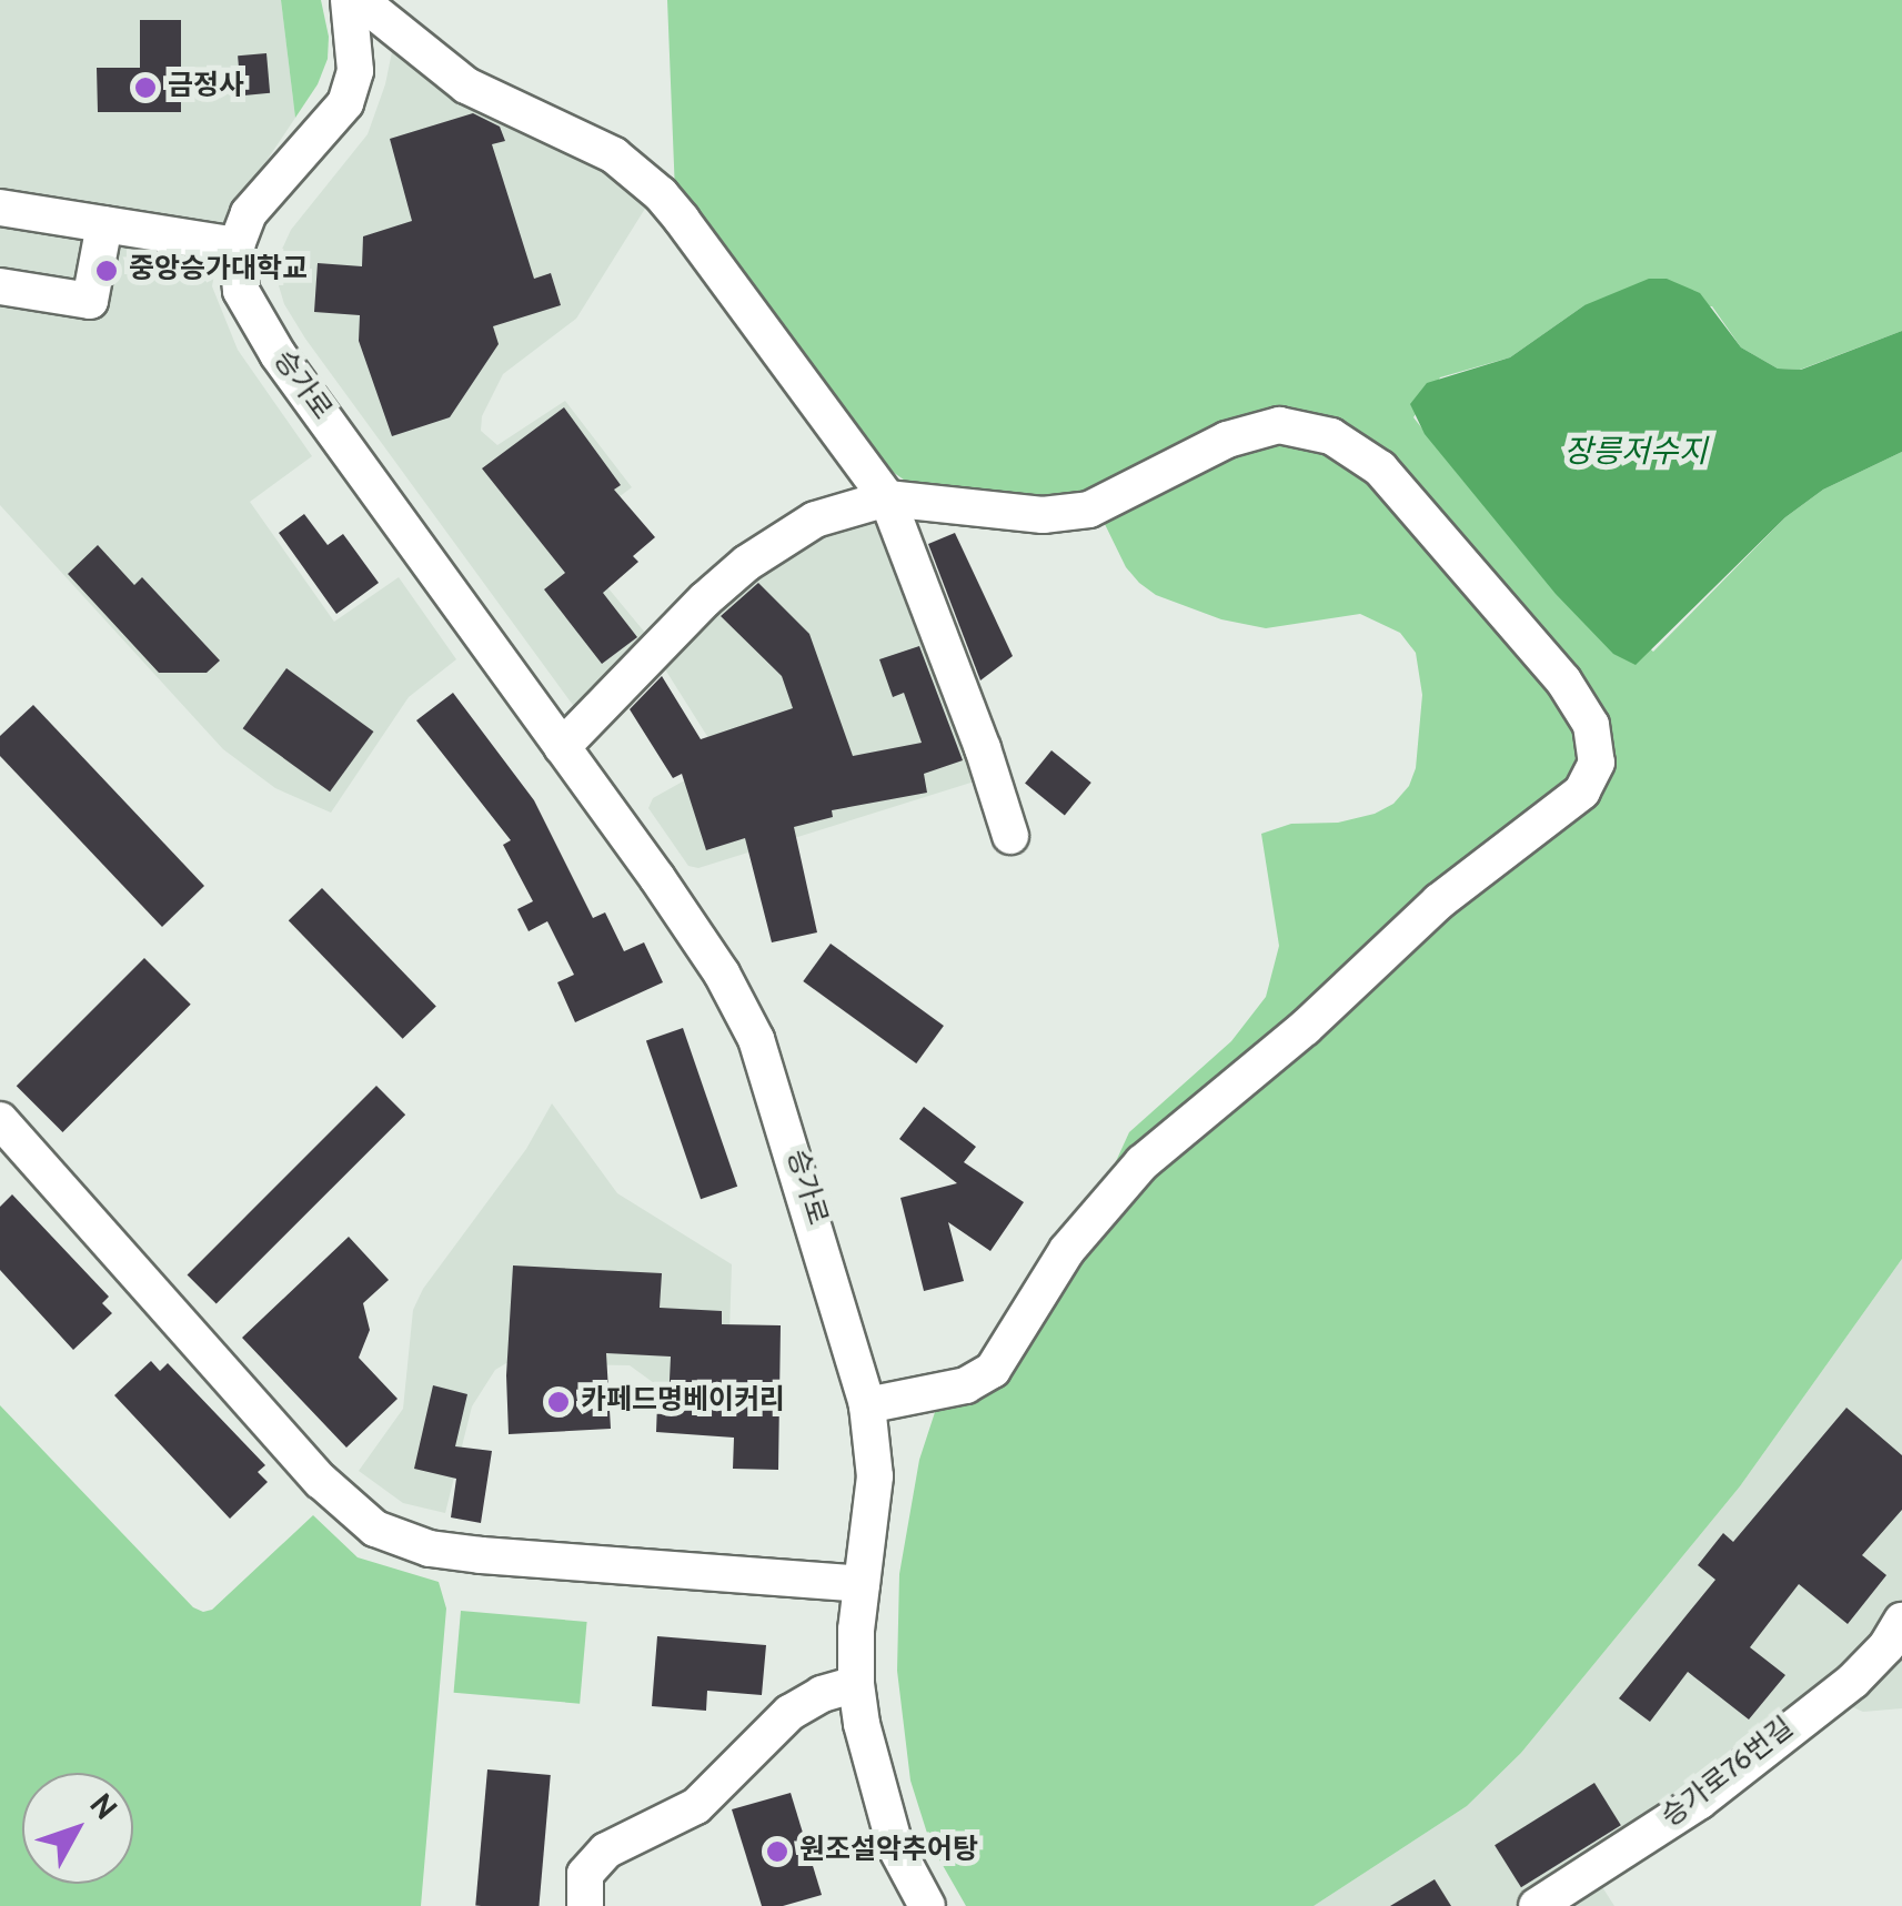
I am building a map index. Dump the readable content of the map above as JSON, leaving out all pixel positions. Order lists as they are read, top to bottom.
{
  "streets": {
    "street": ["승가로", "승가로76번길"]
  },
  "water": ["장릉저수지"],
  "places": [
    "금정사",
    "중앙승가대학교",
    "카페드명베이커리",
    "원조설악추어탕"
  ],
  "north": "top right"
}
